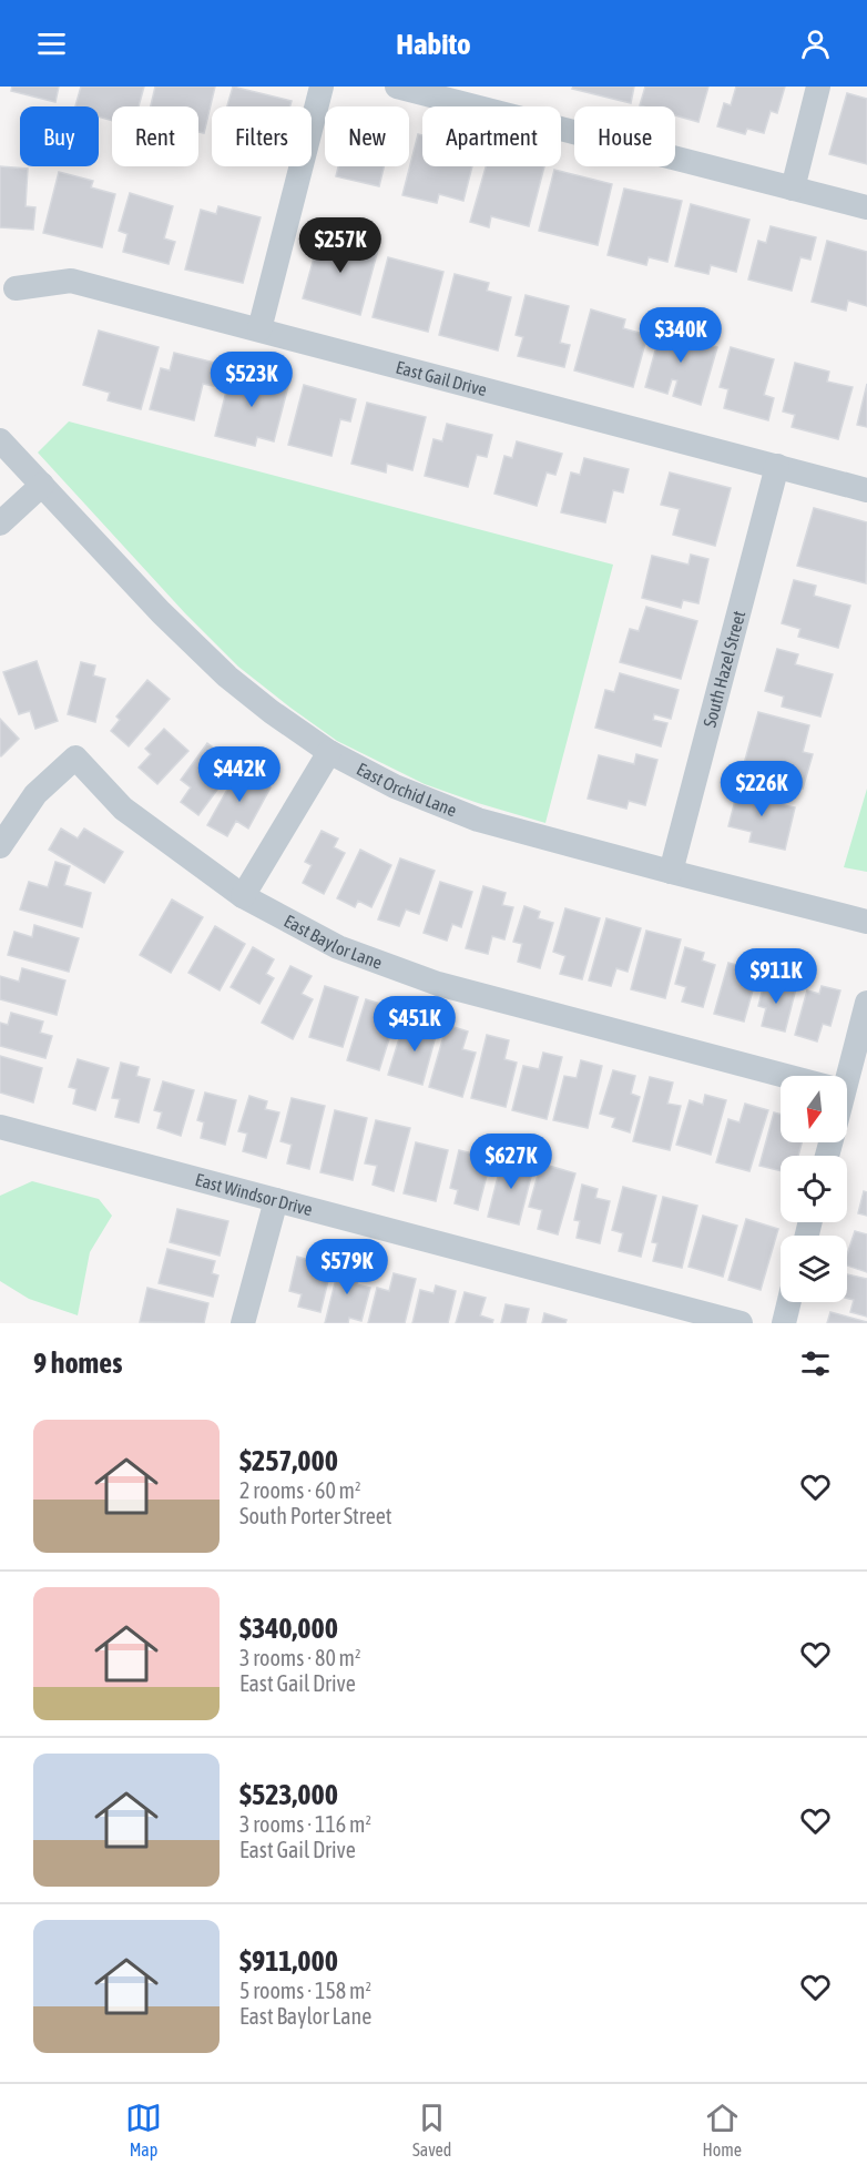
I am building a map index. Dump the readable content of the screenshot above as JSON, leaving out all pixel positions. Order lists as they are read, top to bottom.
{
  "streets": {
    "street": [
      "East Gail Drive",
      "South Hazel Street",
      "East Orchid Lane",
      "East Baylor Lane",
      "East Windsor Drive"
    ]
  },
  "crossings": [
    ["East Gail Drive", "South Hazel Street"],
    ["South Hazel Street", "East Orchid Lane"]
  ],
  "north": "bottom",
  "page": {
    "header": "Habito",
    "chip": [
      "Buy",
      "Rent",
      "Filters",
      "New",
      "Apartment",
      "House"
    ],
    "price": [
      "$257K",
      "$340K",
      "$523K",
      "$442K",
      "$226K",
      "$911K",
      "$451K",
      "$627K",
      "$579K"
    ],
    "heading": "9 homes",
    "list": [
      {
        "name": "$257,000",
        "note": "2 rooms · 60 m² · South Porter Street"
      },
      {
        "name": "$340,000",
        "note": "3 rooms · 80 m² · East Gail Drive"
      },
      {
        "name": "$523,000",
        "note": "3 rooms · 116 m² · East Gail Drive"
      },
      {
        "name": "$911,000",
        "note": "5 rooms · 158 m² · East Baylor Lane"
      }
    ],
    "tabs": ["Map", "Saved", "Home"]
  }
}
